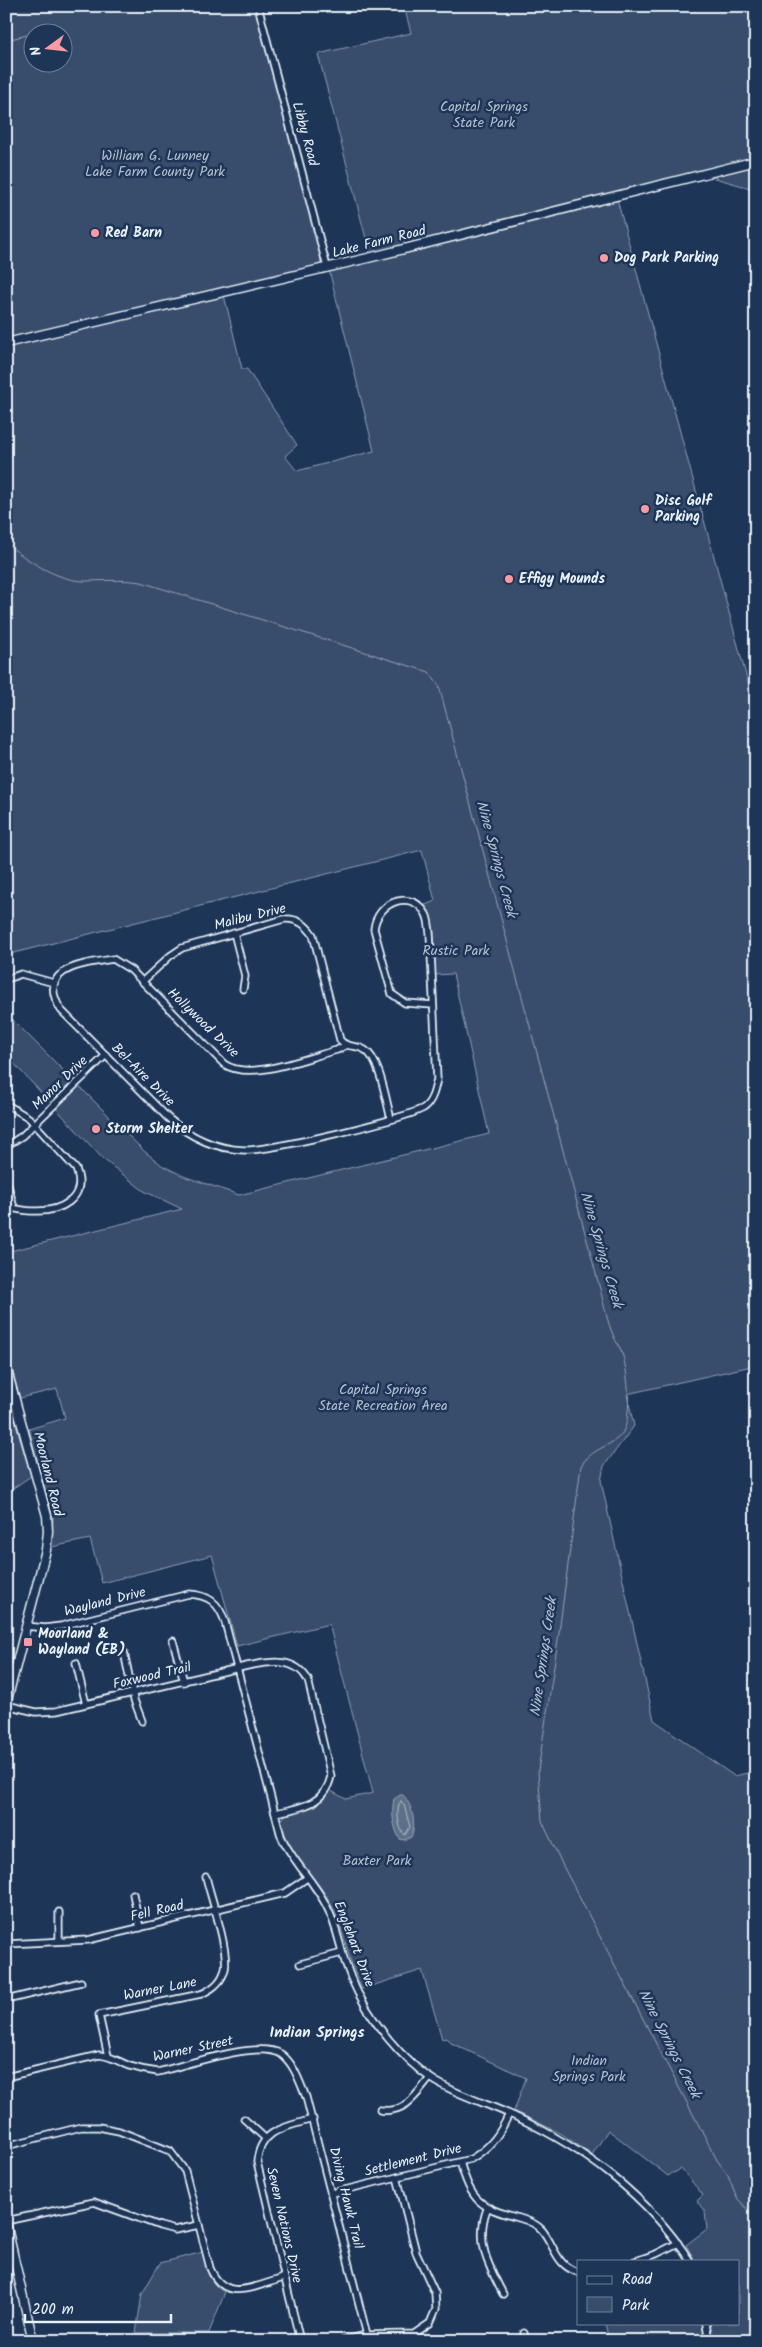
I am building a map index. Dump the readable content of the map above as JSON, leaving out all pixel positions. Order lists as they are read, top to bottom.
{
  "streets": {
    "street": [
      "Libby Road",
      "Lake Farm Road",
      "Malibu Drive",
      "Hollywood Drive",
      "Bel-Aire Drive",
      "Manor Drive",
      "Moorland Road",
      "Wayland Drive",
      "Foxwood Trail",
      "Fell Road",
      "Englehart Drive",
      "Warner Lane",
      "Warner Street",
      "Settlement Drive",
      "Diving Hawk Trail",
      "Seven Nations Drive"
    ]
  },
  "crossings": [
    ["Libby Road", "Lake Farm Road"],
    ["Malibu Drive", "Hollywood Drive"],
    ["Hollywood Drive", "Bel-Aire Drive"],
    ["Bel-Aire Drive", "Manor Drive"],
    ["Moorland Road", "Wayland Drive"],
    ["Moorland Road", "Foxwood Trail"],
    ["Wayland Drive", "Englehart Drive"],
    ["Foxwood Trail", "Englehart Drive"],
    ["Fell Road", "Englehart Drive"],
    ["Fell Road", "Warner Lane"],
    ["Englehart Drive", "Settlement Drive"],
    ["Warner Lane", "Warner Street"],
    ["Warner Street", "Diving Hawk Trail"],
    ["Settlement Drive", "Diving Hawk Trail"]
  ],
  "districts": ["Indian Springs"],
  "water": ["Nine Springs Creek"],
  "parks": [
    "Capital Springs State Park",
    "William G. Lunney Lake Farm County Park",
    "Rustic Park",
    "Capital Springs State Recreation Area",
    "Baxter Park",
    "Indian Springs Park"
  ],
  "places": {
    "other": [
      "Red Barn",
      "Dog Park Parking",
      "Disc Golf Parking",
      "Effigy Mounds",
      "Storm Shelter"
    ],
    "transit": ["Moorland & Wayland (EB)"]
  },
  "legend": ["Road", "Park"],
  "scale_bar": "200 m",
  "north": "left"
}
